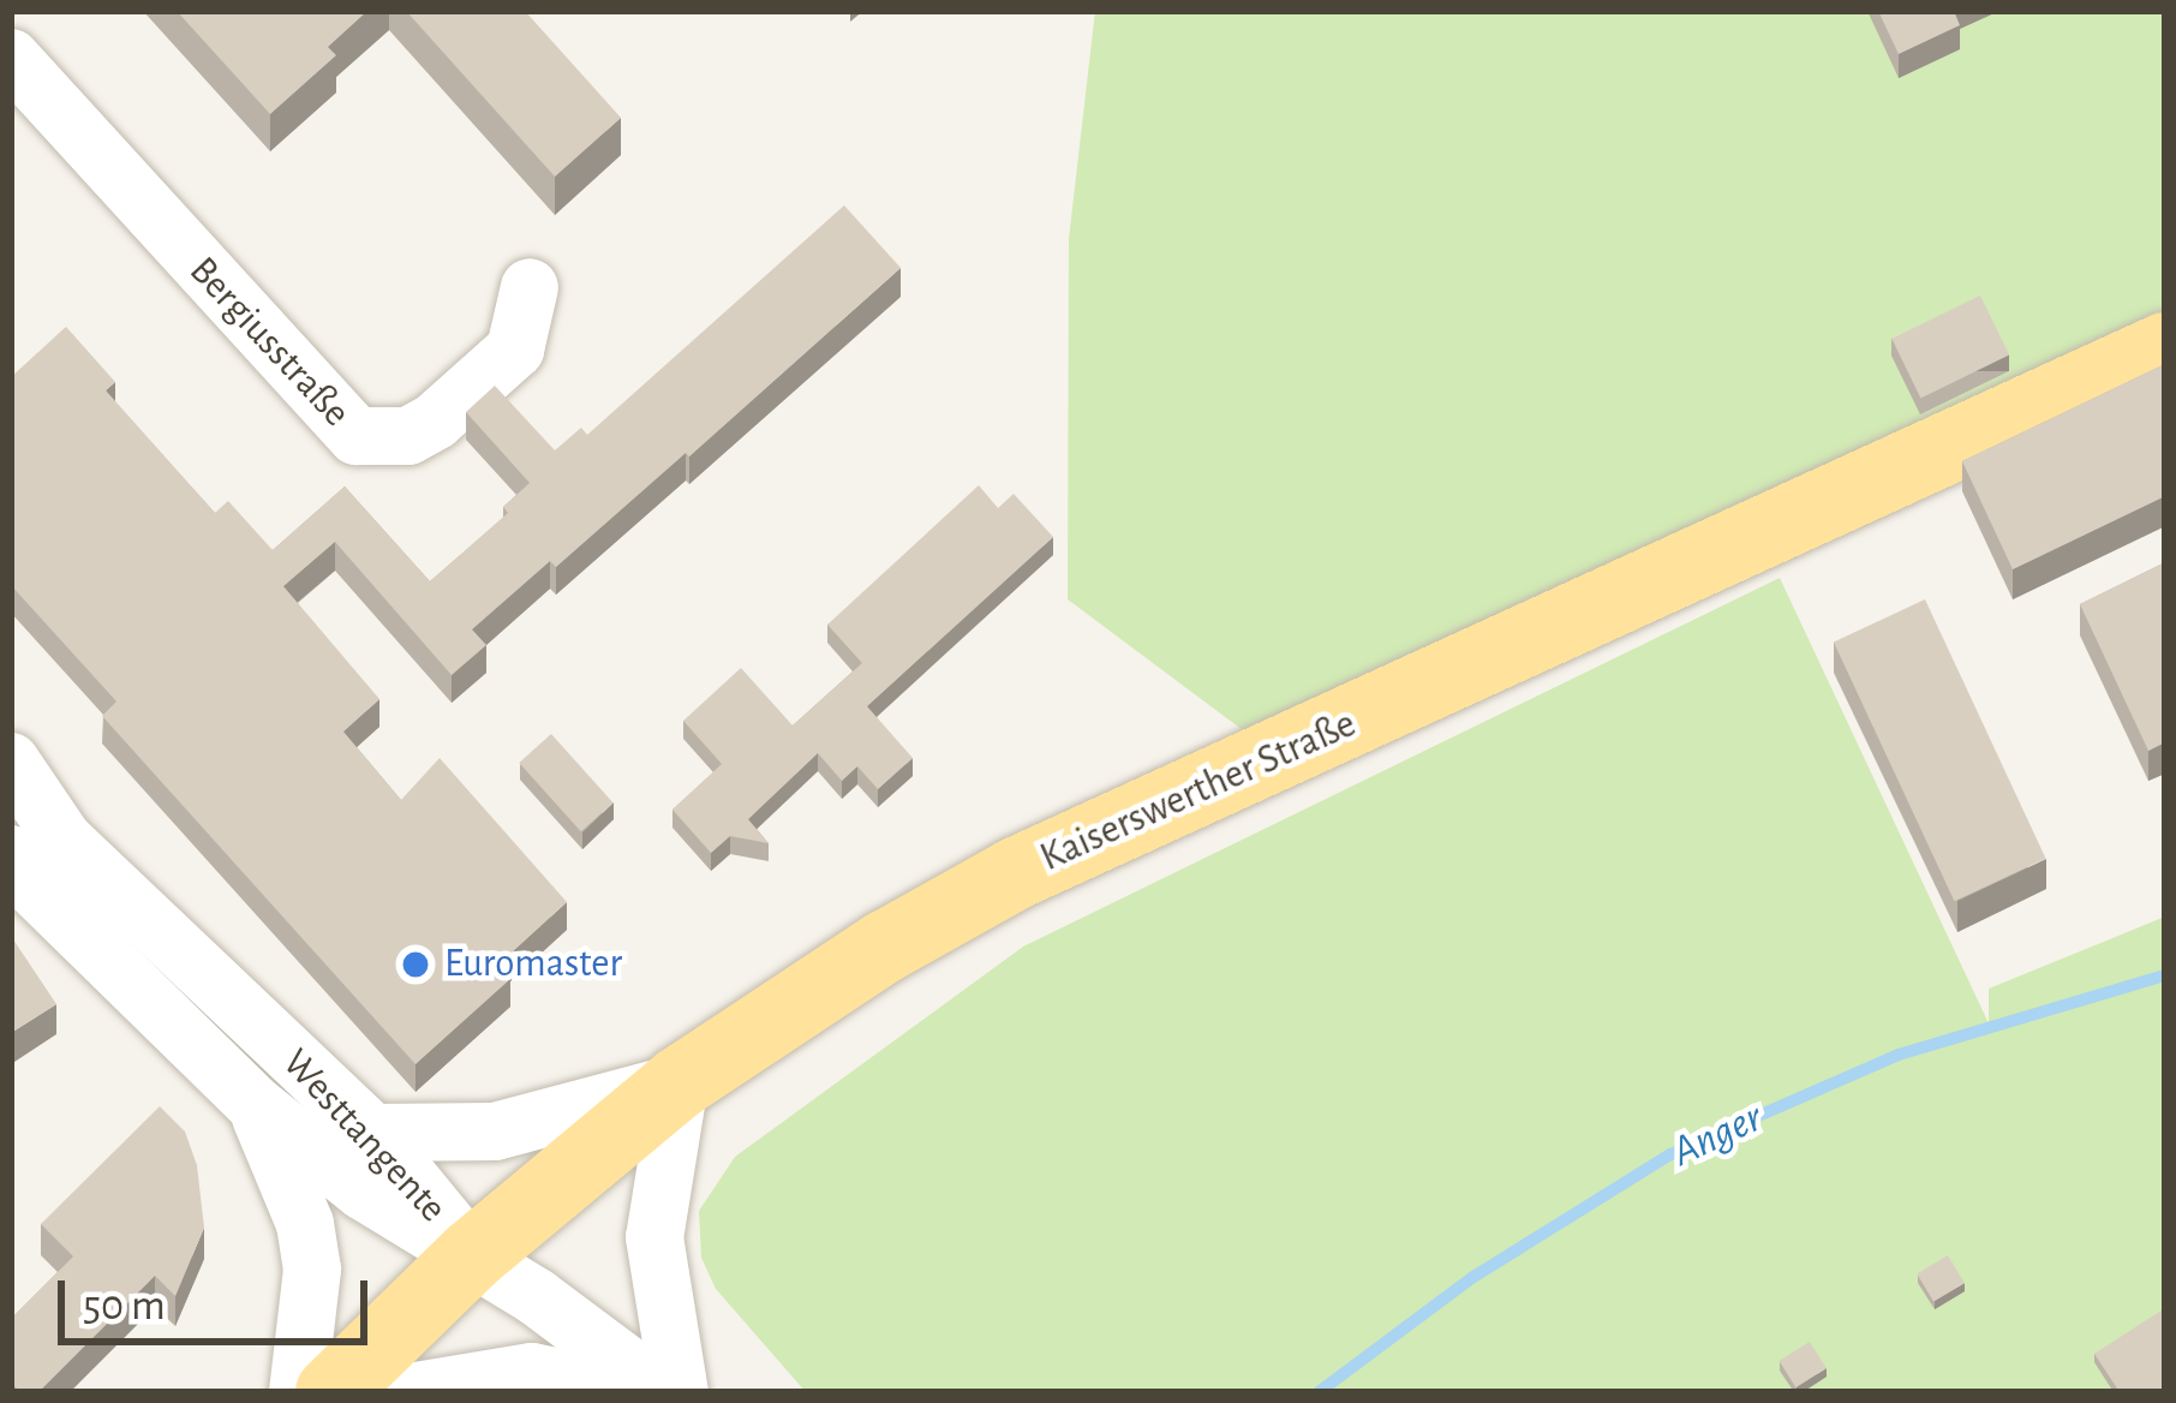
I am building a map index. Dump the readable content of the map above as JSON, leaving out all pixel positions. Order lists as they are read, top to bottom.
{
  "streets": {
    "main road": ["Kaiserswerther Straße"],
    "street": ["Bergiusstraße", "Westtangente"]
  },
  "crossings": [
    ["Kaiserswerther Straße", "Westtangente"]
  ],
  "water": ["Anger"],
  "places": ["Euromaster"],
  "scale_bar": "50 m"
}
